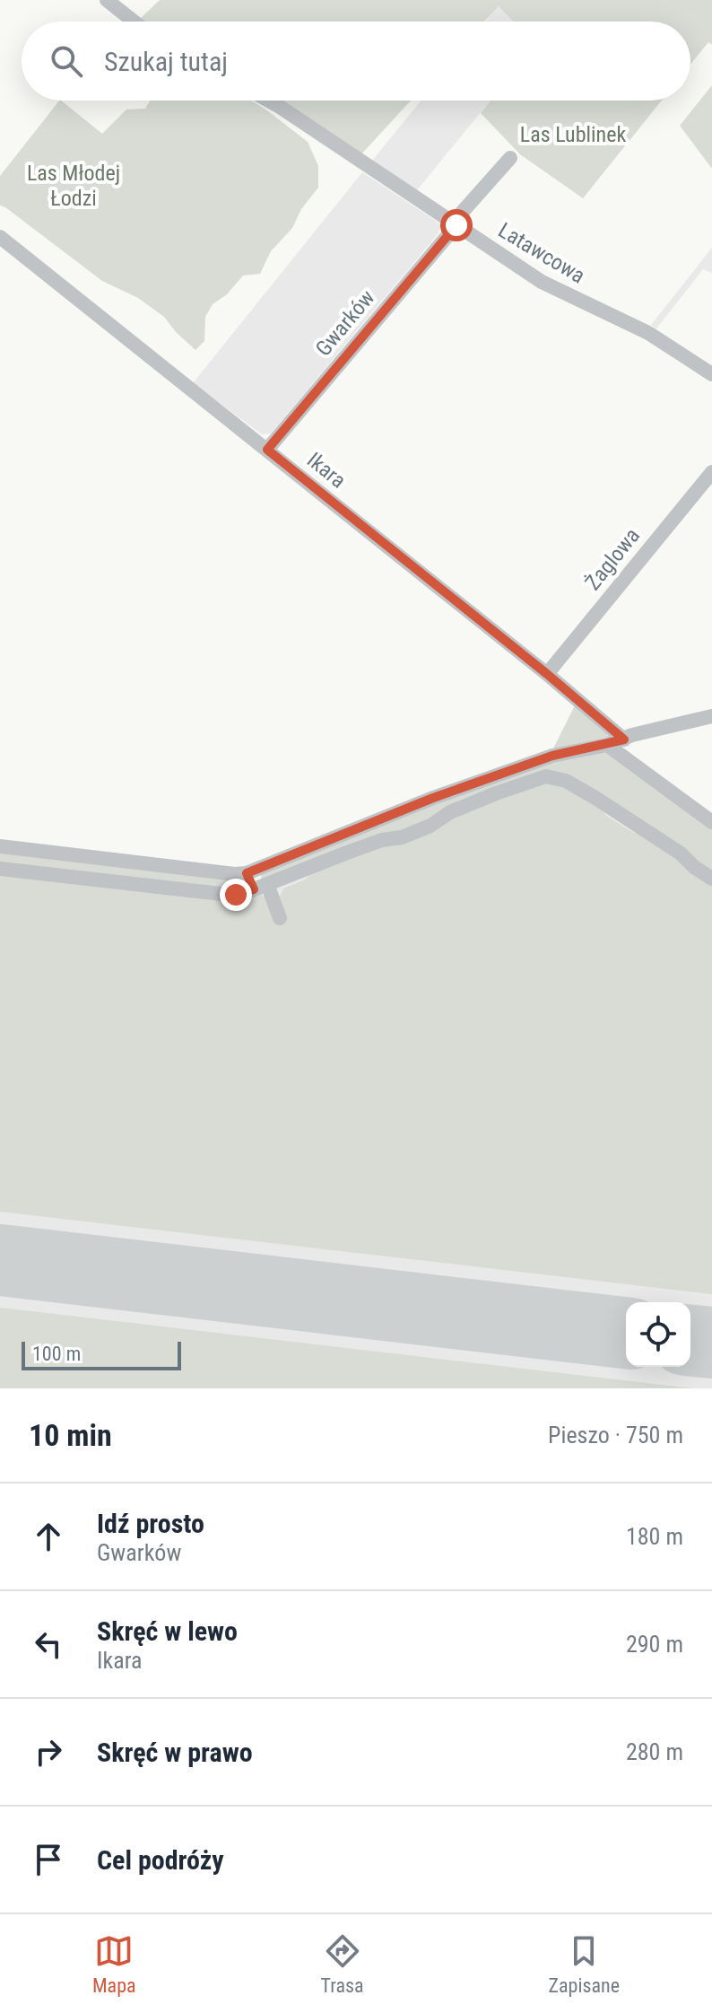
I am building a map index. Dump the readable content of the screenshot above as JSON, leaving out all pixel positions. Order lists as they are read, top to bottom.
{
  "streets": {
    "street": [
      "Latawcowa",
      "Gwarków",
      "Ikara",
      "Żaglowa"
    ]
  },
  "crossings": [
    ["Latawcowa", "Gwarków"],
    ["Gwarków", "Ikara"],
    ["Ikara", "Żaglowa"]
  ],
  "parks": ["Las Lublinek", "Las Młodej Łodzi"],
  "scale_bar": "100 m",
  "page": {
    "search": "Szukaj tutaj",
    "scale": "100 m",
    "heading": ["10 min", "Pieszo · 750 m"],
    "list": [
      ["Idź prosto", "Gwarków", "180 m"],
      ["Skręć w lewo", "Ikara", "290 m"],
      ["Skręć w prawo", "280 m"],
      "Cel podróży"
    ],
    "nav": ["Mapa", "Trasa", "Zapisane"]
  }
}
